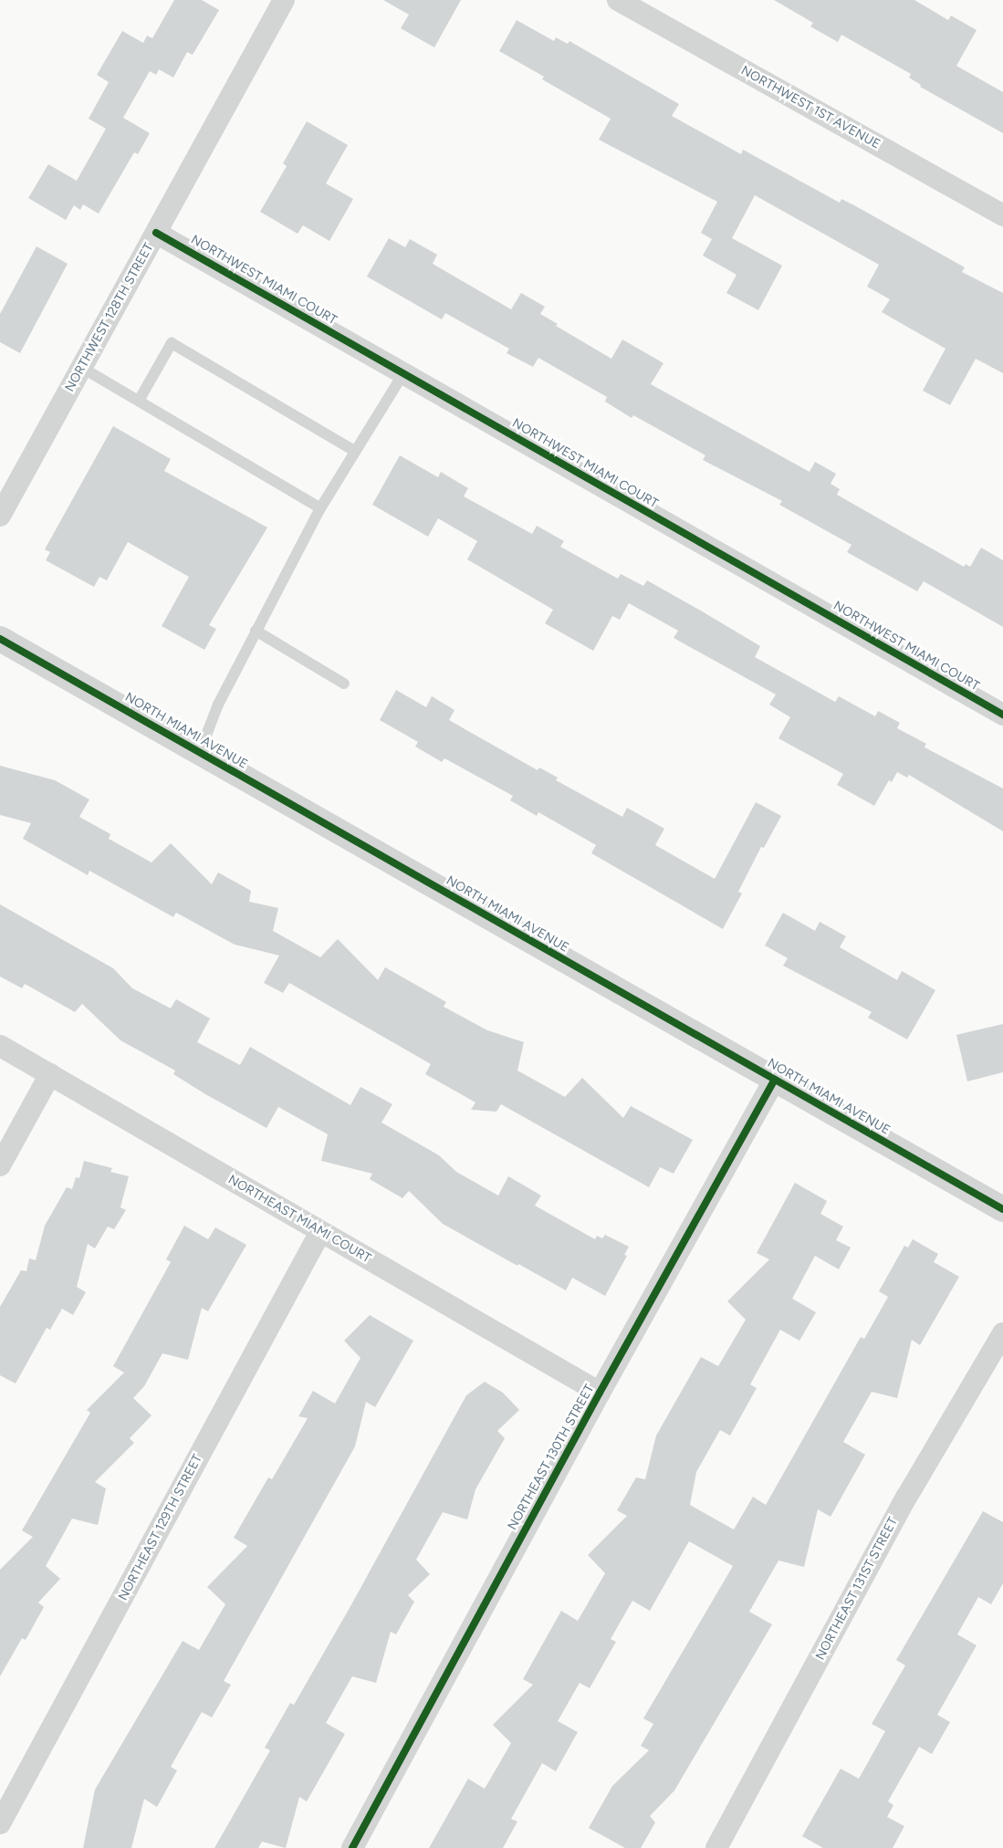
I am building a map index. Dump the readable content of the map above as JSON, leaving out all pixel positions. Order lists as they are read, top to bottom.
{
  "streets": {
    "street": [
      "NORTHWEST 1ST AVENUE",
      "NORTHWEST MIAMI COURT",
      "NORTHWEST 128TH STREET",
      "NORTH MIAMI AVENUE",
      "NORTHEAST MIAMI COURT",
      "NORTHEAST 130TH STREET",
      "NORTHEAST 129TH STREET",
      "NORTHEAST 131ST STREET"
    ]
  },
  "crossings": [
    ["NORTHWEST MIAMI COURT", "NORTHWEST 128TH STREET"],
    ["NORTH MIAMI AVENUE", "NORTHEAST 130TH STREET"],
    ["NORTHEAST MIAMI COURT", "NORTHEAST 130TH STREET"],
    ["NORTHEAST MIAMI COURT", "NORTHEAST 129TH STREET"]
  ]
}
